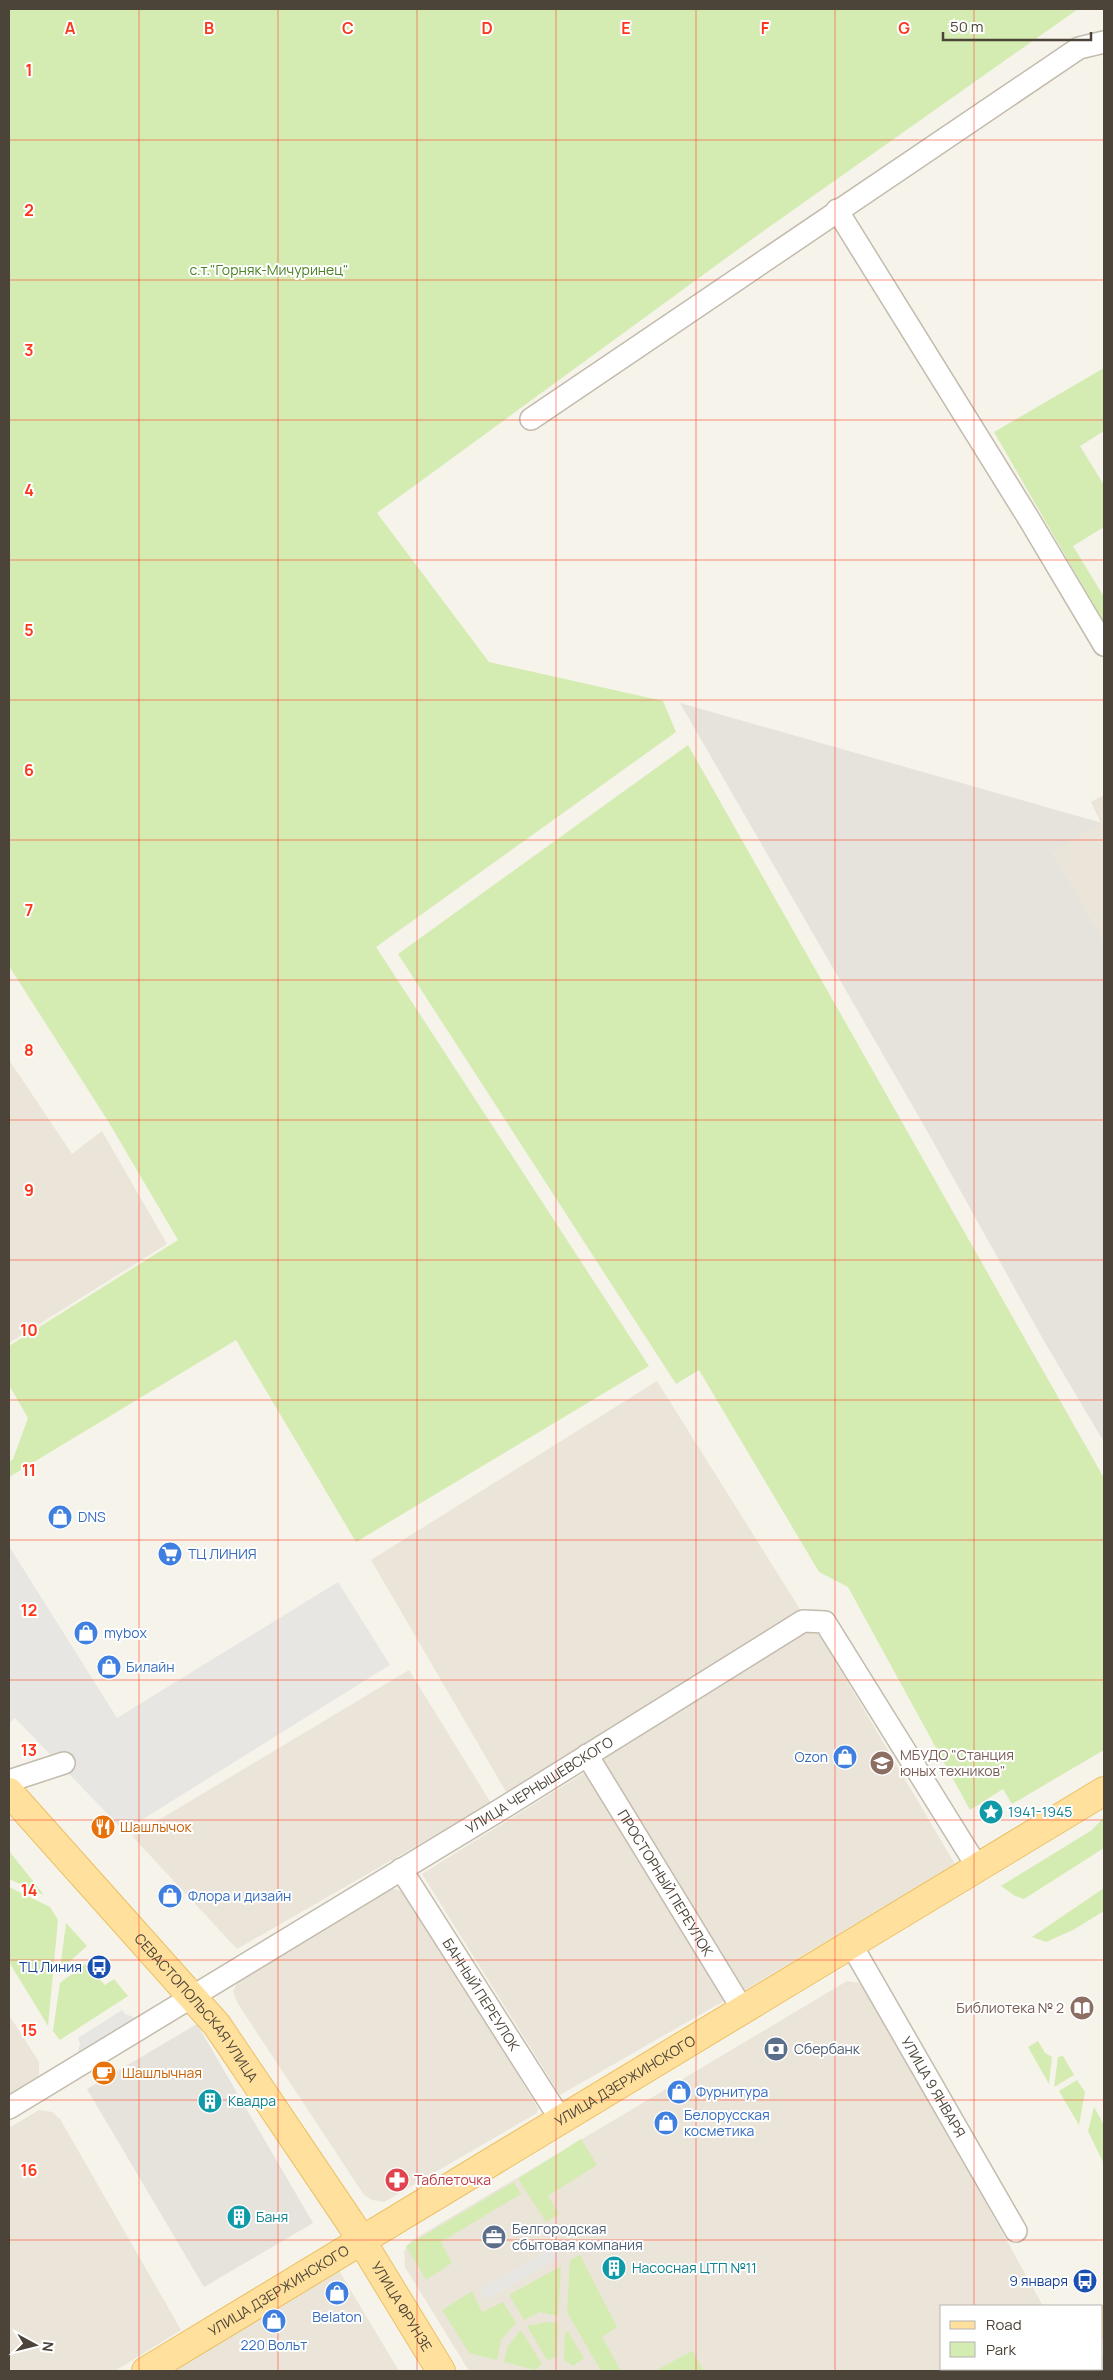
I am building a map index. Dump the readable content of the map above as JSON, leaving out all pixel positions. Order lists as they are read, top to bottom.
{
  "streets": {
    "main road": ["СЕВАСТОПОЛЬСКАЯ УЛИЦА", "УЛИЦА ДЗЕРЖИНСКОГО", "УЛИЦА ФРУНЗЕ"],
    "street": [
      "УЛИЦА ЧЕРНЫШЕВСКОГО",
      "ПРОСТОРНЫЙ ПЕРЕУЛОК",
      "БАННЫЙ ПЕРЕУЛОК",
      "УЛИЦА 9 ЯНВАРЯ"
    ]
  },
  "crossings": [
    ["УЛИЦА ЧЕРНЫШЕВСКОГО", "ПРОСТОРНЫЙ ПЕРЕУЛОК"],
    ["УЛИЦА ЧЕРНЫШЕВСКОГО", "БАННЫЙ ПЕРЕУЛОК"],
    ["УЛИЦА ЧЕРНЫШЕВСКОГО", "СЕВАСТОПОЛЬСКАЯ УЛИЦА"],
    ["УЛИЦА ЧЕРНЫШЕВСКОГО", "УЛИЦА ДЗЕРЖИНСКОГО"],
    ["ПРОСТОРНЫЙ ПЕРЕУЛОК", "УЛИЦА ДЗЕРЖИНСКОГО"],
    ["БАННЫЙ ПЕРЕУЛОК", "УЛИЦА ДЗЕРЖИНСКОГО"],
    ["СЕВАСТОПОЛЬСКАЯ УЛИЦА", "УЛИЦА ДЗЕРЖИНСКОГО"],
    ["СЕВАСТОПОЛЬСКАЯ УЛИЦА", "УЛИЦА ФРУНЗЕ"],
    ["УЛИЦА ДЗЕРЖИНСКОГО", "УЛИЦА 9 ЯНВАРЯ"],
    ["УЛИЦА ДЗЕРЖИНСКОГО", "УЛИЦА ФРУНЗЕ"]
  ],
  "parks": ["с.т.\"Горняк-Мичуринец\""],
  "places": {
    "shop": [
      "DNS",
      "mybox",
      "Билайн",
      "Ozon",
      "Флора и дизайн",
      "Фурнитура",
      "Белорусская косметика",
      "Belaton",
      "220 Вольт"
    ],
    "supermarket": ["ТЦ ЛИНИЯ"],
    "school or university": ["МБУДО \"Станция юных техников\""],
    "place": ["1941-1945"],
    "restaurant": ["Шашлычок"],
    "bus stop": ["ТЦ Линия", "9 января"],
    "library": ["Библиотека № 2"],
    "bank": ["Сбербанк"],
    "cafe": ["Шашлычная"],
    "building": ["Квадра", "Баня", "Насосная ЦТП №11"],
    "pharmacy": ["Таблеточка"],
    "office": ["Белгородская сбытовая компания"]
  },
  "legend": ["Road", "Park"],
  "scale_bar": "50 m",
  "north": "right",
  "grid": {
    "columns": [
      "A",
      "B",
      "C",
      "D",
      "E",
      "F",
      "G"
    ],
    "rows": [
      "1",
      "2",
      "3",
      "4",
      "5",
      "6",
      "7",
      "8",
      "9",
      "10",
      "11",
      "12",
      "13",
      "14",
      "15",
      "16"
    ]
  }
}
